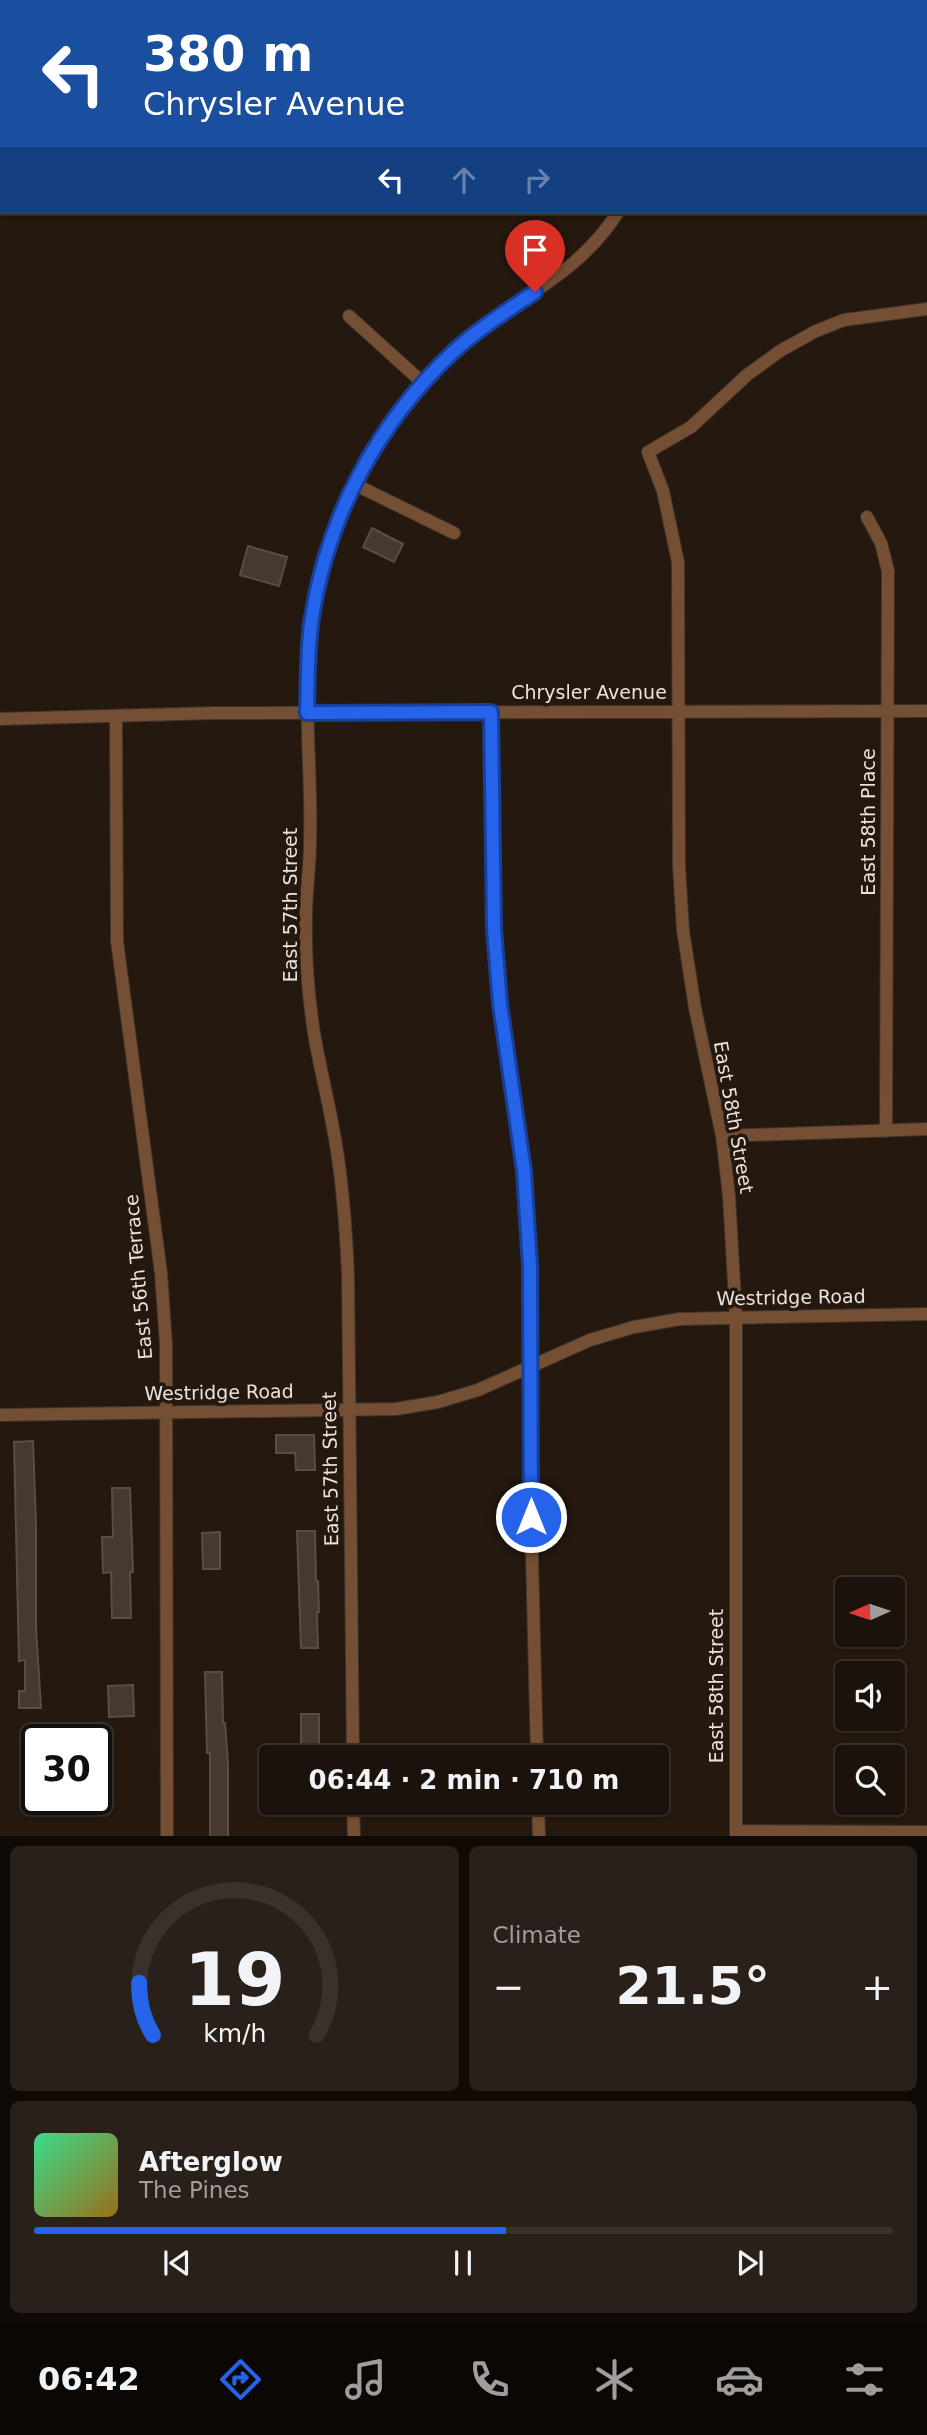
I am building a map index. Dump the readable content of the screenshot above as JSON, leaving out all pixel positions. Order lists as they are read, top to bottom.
{
  "streets": {
    "street": [
      "Chrysler Avenue",
      "East 58th Place",
      "East 57th Street",
      "East 58th Street",
      "East 56th Terrace",
      "Westridge Road"
    ]
  },
  "crossings": [
    ["Chrysler Avenue", "East 58th Place"],
    ["Chrysler Avenue", "East 57th Street"],
    ["Chrysler Avenue", "East 58th Street"],
    ["Chrysler Avenue", "East 56th Terrace"],
    ["East 57th Street", "Westridge Road"],
    ["East 58th Street", "Westridge Road"],
    ["East 56th Terrace", "Westridge Road"]
  ],
  "north": "left",
  "page": {
    "turn": ["380 m", "Chrysler Avenue"],
    "limit": "30",
    "trip": "06:44 · 2 min · 710 m",
    "tile": "Climate",
    "heat": ["−", "21.5°", "+"],
    "song": ["Afterglow", "The Pines"],
    "tabs": "06:42",
    "gauge": ["19", "km/h"]
  }
}
